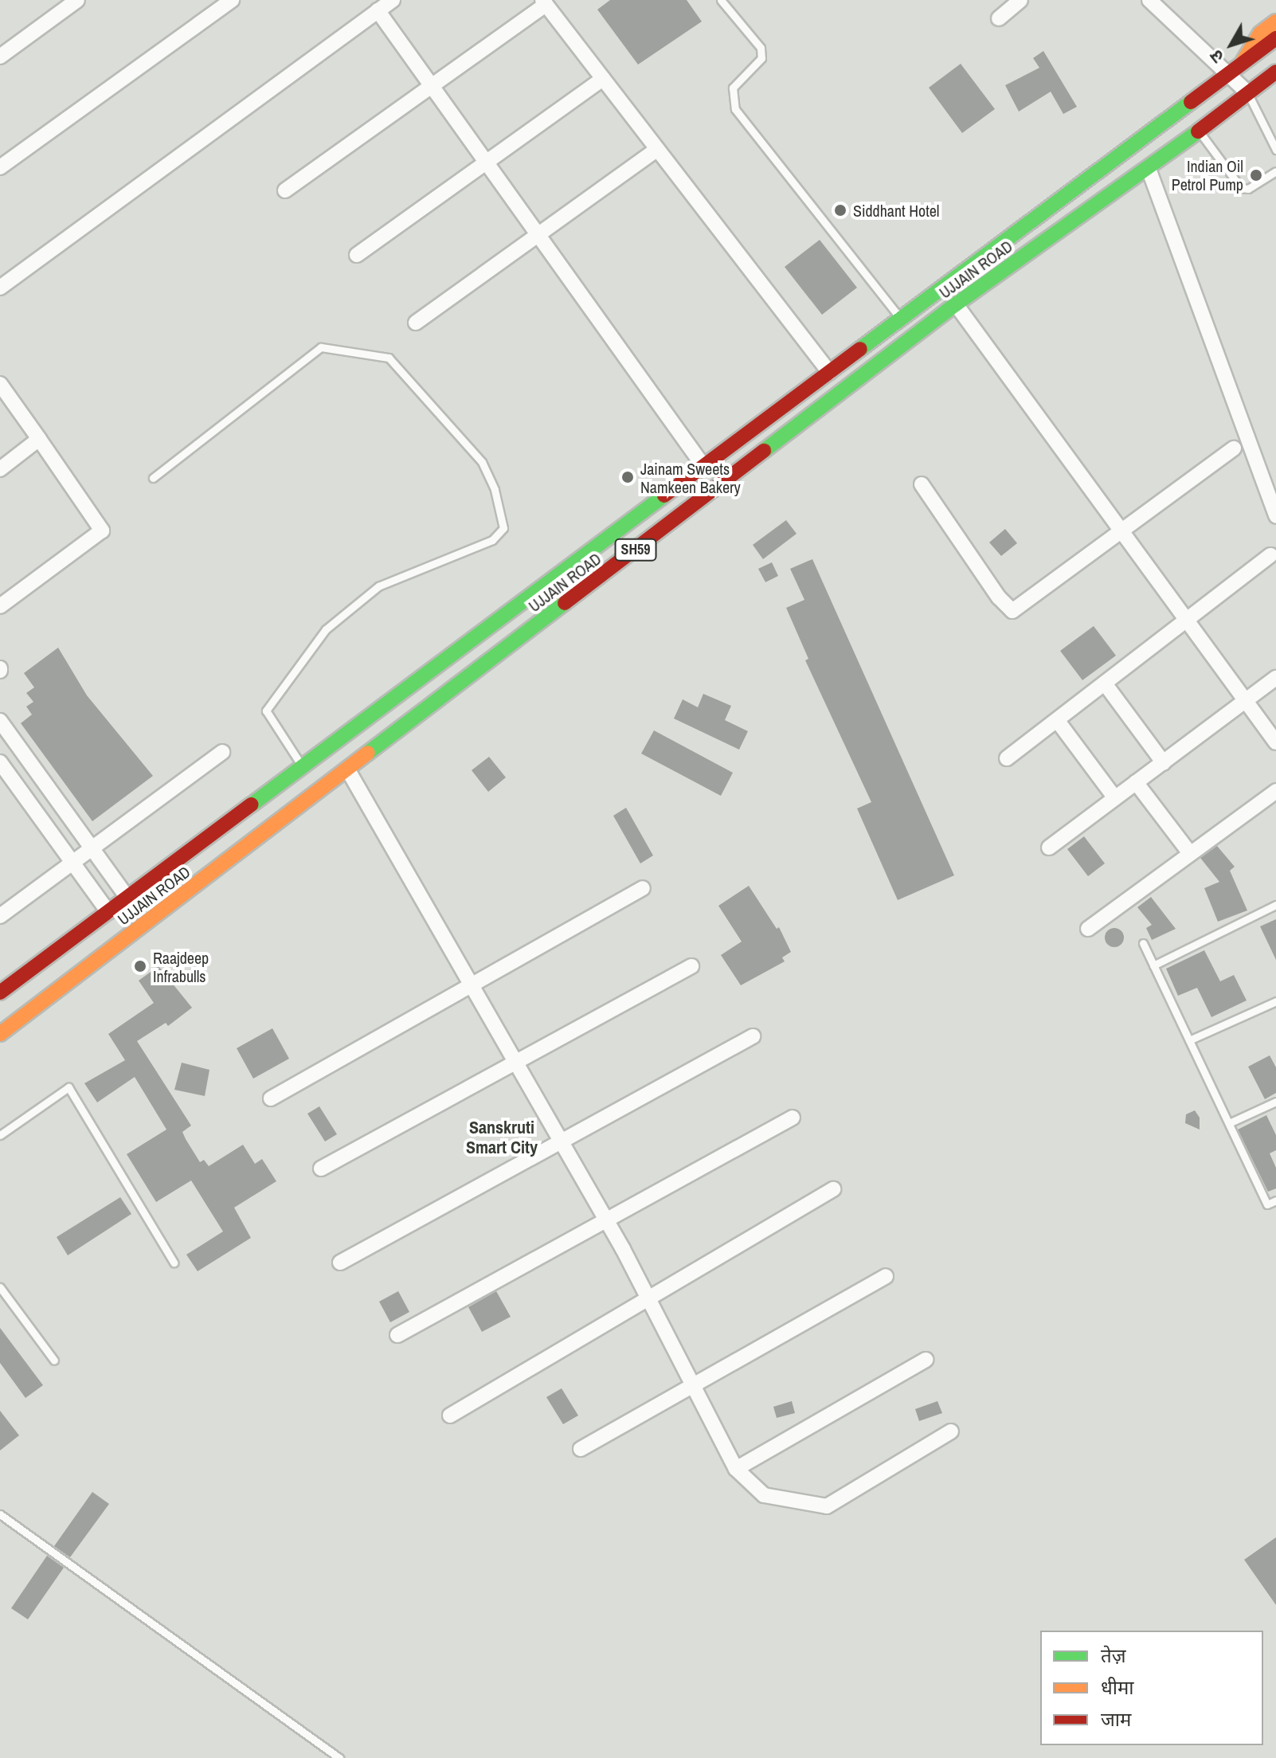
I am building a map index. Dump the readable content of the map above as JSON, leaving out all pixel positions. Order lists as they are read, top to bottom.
{
  "streets": {
    "main road": ["UJJAIN ROAD", "SH59"]
  },
  "districts": ["Sanskruti Smart City"],
  "places": [
    "Indian Oil Petrol Pump",
    "Siddhant Hotel",
    "Jainam Sweets Namkeen Bakery",
    "Raajdeep Infrabulls"
  ],
  "legend": ["तेज़", "धीमा", "जाम"],
  "north": "bottom left"
}
